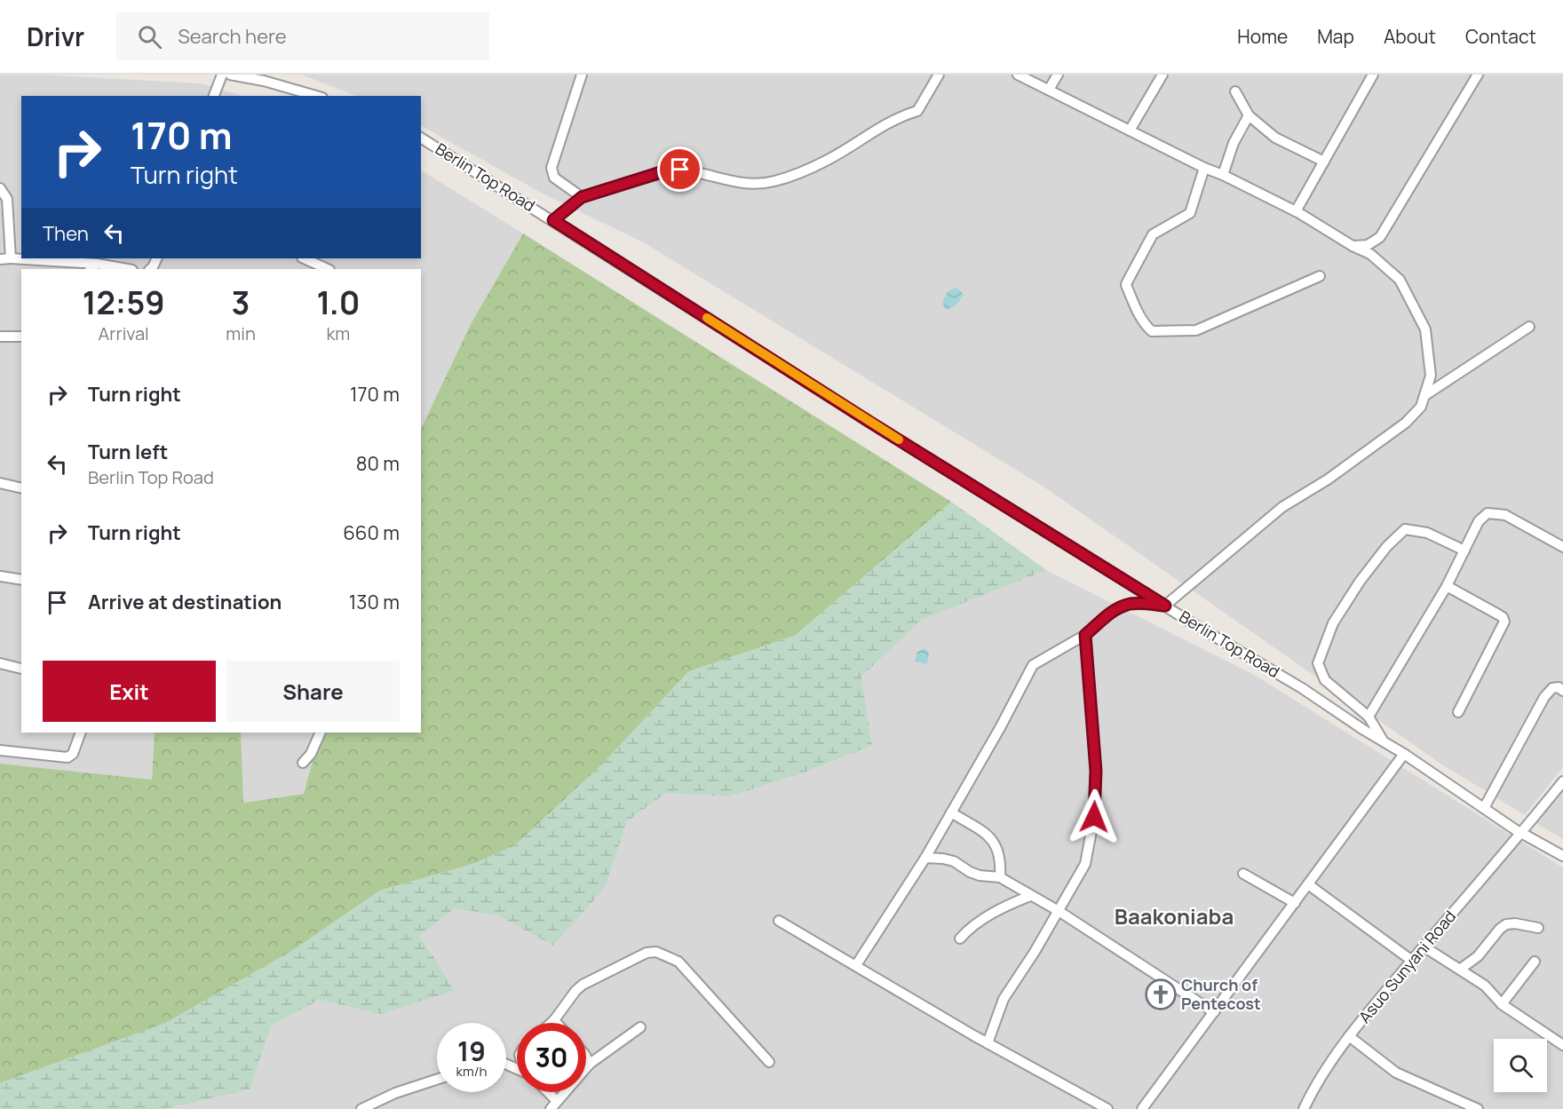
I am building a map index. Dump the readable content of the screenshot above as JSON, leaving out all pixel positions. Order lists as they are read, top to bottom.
{
  "streets": {
    "street": ["Berlin Top Road", "Asuo Sunyani Road"]
  },
  "crossings": [
    ["Berlin Top Road", "Asuo Sunyani Road"]
  ],
  "districts": ["Baakoniaba"],
  "places": {
    "church": ["Church of Pentecost"]
  },
  "page": {
    "header": "Drivr",
    "search": "Search here",
    "nav": [
      "Home",
      "Map",
      "About",
      "Contact"
    ],
    "turn": ["170 m", "Turn right"],
    "then": "Then",
    "eta": [
      "12:59",
      "Arrival",
      "3",
      "min",
      "1.0",
      "km"
    ],
    "list": [
      {
        "name": "Turn right",
        "value": "170 m"
      },
      {
        "name": "Turn left",
        "note": "Berlin Top Road",
        "value": "80 m"
      },
      {
        "name": "Turn right",
        "value": "660 m"
      },
      {
        "name": "Arrive at destination",
        "value": "130 m"
      }
    ],
    "buttons": ["Exit", "Share"],
    "speed": "19 km/h",
    "limit": "30"
  }
}
